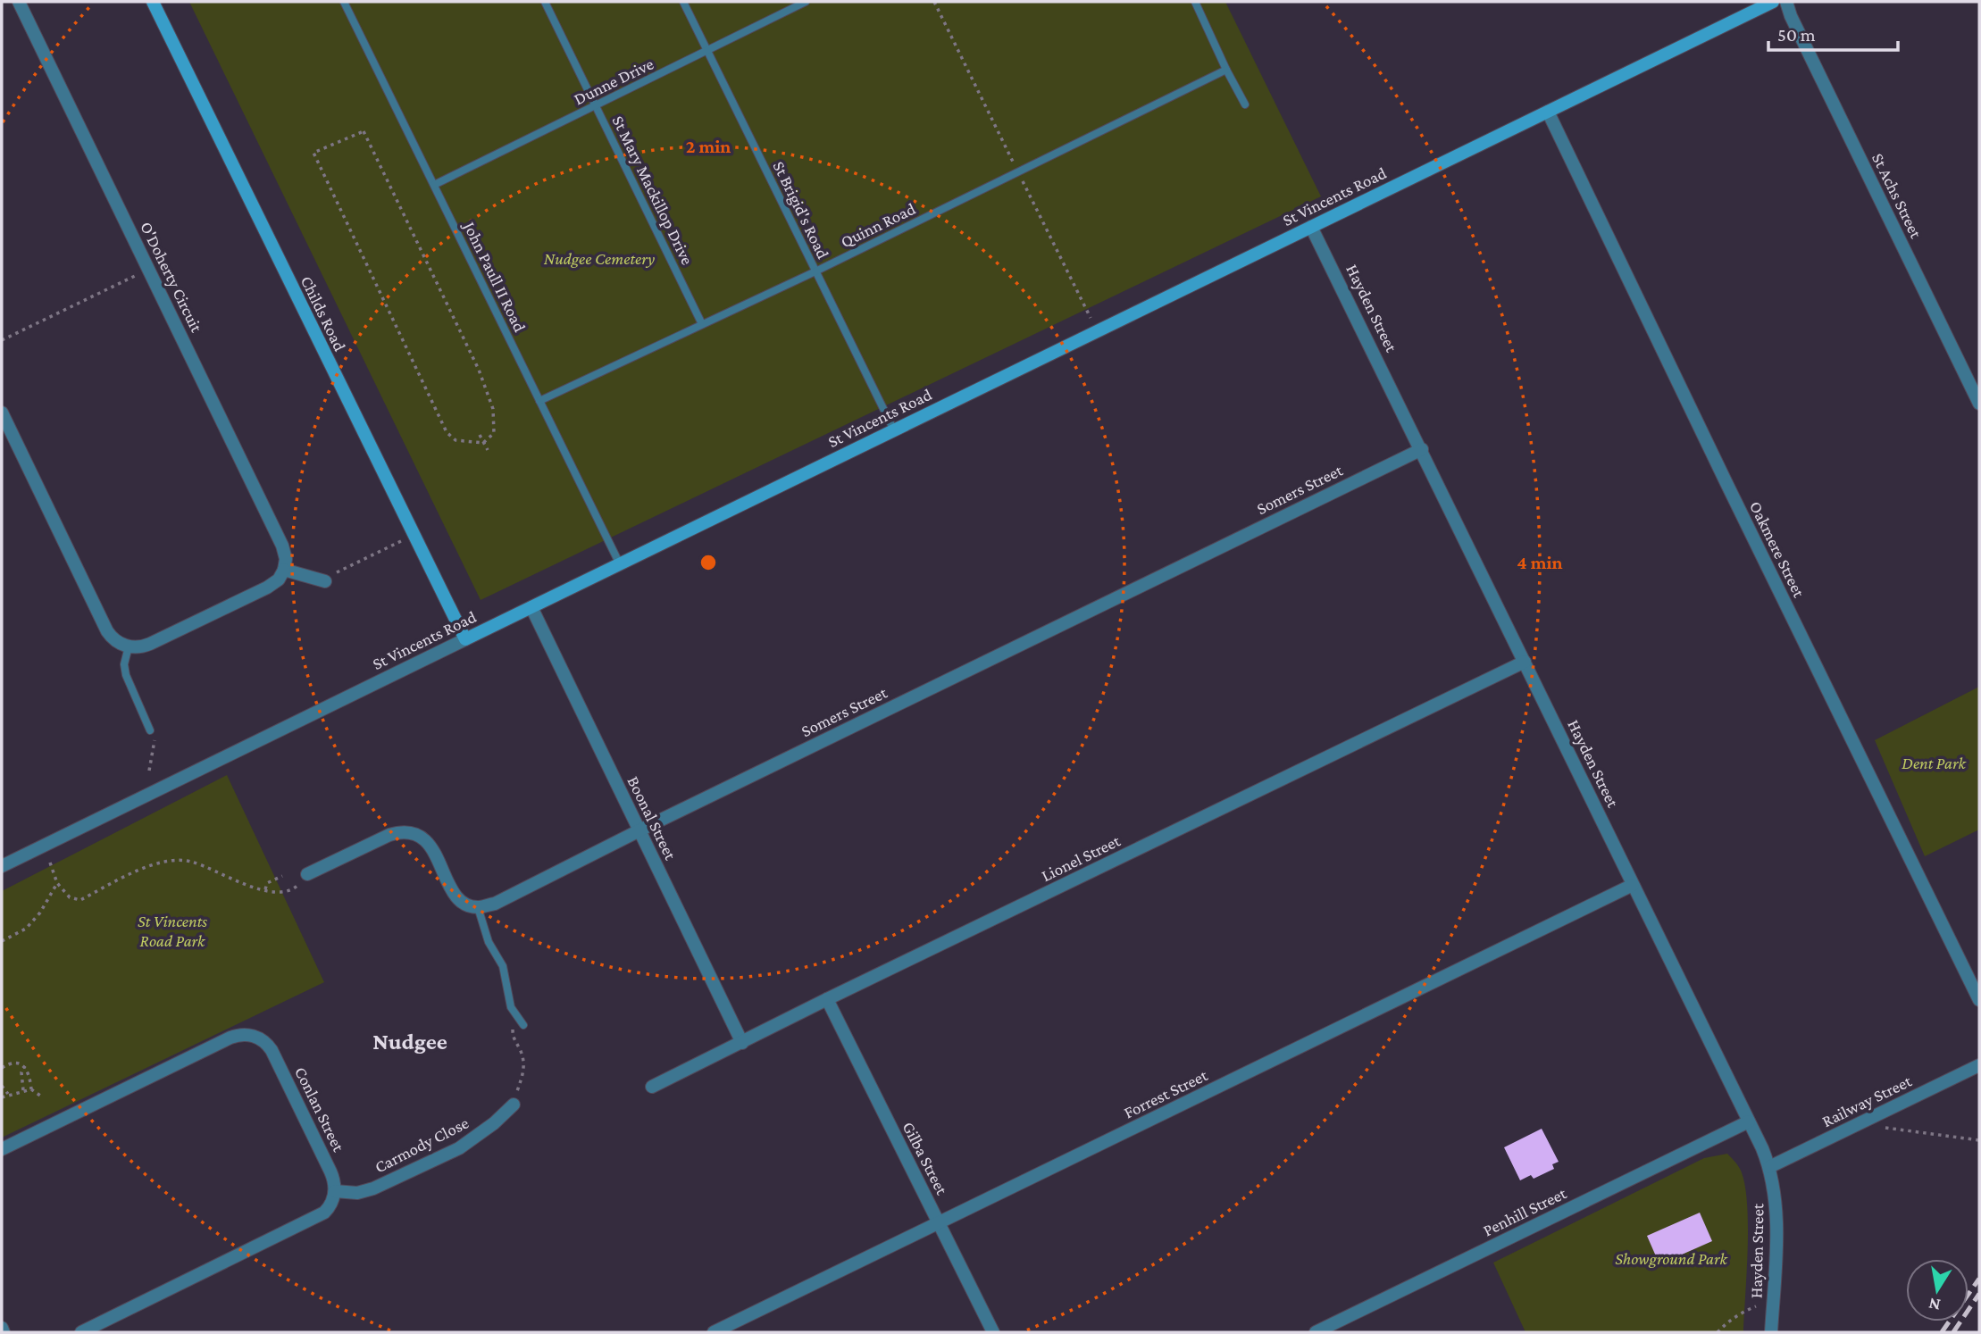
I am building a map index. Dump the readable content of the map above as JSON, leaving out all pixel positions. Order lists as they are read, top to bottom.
{
  "streets": {
    "main road": ["St Vincents Road", "Childs Road"],
    "street": [
      "St Achs Street",
      "O'Doherty Circuit",
      "Hayden Street",
      "Somers Street",
      "Oakmere Street",
      "Boonal Street",
      "Lionel Street",
      "Forrest Street",
      "Railway Street",
      "Conlan Street",
      "Carmody Close",
      "Gilba Street",
      "Penhill Street"
    ],
    "lane": [
      "Dunne Drive",
      "St Mary Mackillop Drive",
      "St Brigid's Road",
      "Quinn Road",
      "John Paull II Road"
    ]
  },
  "crossings": [
    ["Dunne Drive", "St Mary Mackillop Drive"],
    ["Dunne Drive", "St Brigid's Road"],
    ["Dunne Drive", "John Paull II Road"],
    ["St Mary Mackillop Drive", "Quinn Road"],
    ["St Vincents Road", "St Brigid's Road"],
    ["St Vincents Road", "John Paull II Road"],
    ["St Vincents Road", "Hayden Street"],
    ["St Vincents Road", "Childs Road"],
    ["St Vincents Road", "Oakmere Street"],
    ["St Vincents Road", "Boonal Street"],
    ["St Brigid's Road", "Quinn Road"],
    ["Quinn Road", "John Paull II Road"],
    ["Hayden Street", "Somers Street"],
    ["Hayden Street", "Lionel Street"],
    ["Hayden Street", "Forrest Street"],
    ["Hayden Street", "Railway Street"],
    ["Hayden Street", "Penhill Street"],
    ["Somers Street", "Boonal Street"],
    ["Boonal Street", "Lionel Street"],
    ["Lionel Street", "Gilba Street"],
    ["Forrest Street", "Gilba Street"],
    ["Conlan Street", "Carmody Close"]
  ],
  "districts": ["Nudgee"],
  "parks": [
    "Nudgee Cemetery",
    "Dent Park",
    "St Vincents Road Park",
    "Showground Park"
  ],
  "scale_bar": "50 m",
  "north": "bottom",
  "rings": ["2 min", "4 min"]
}
